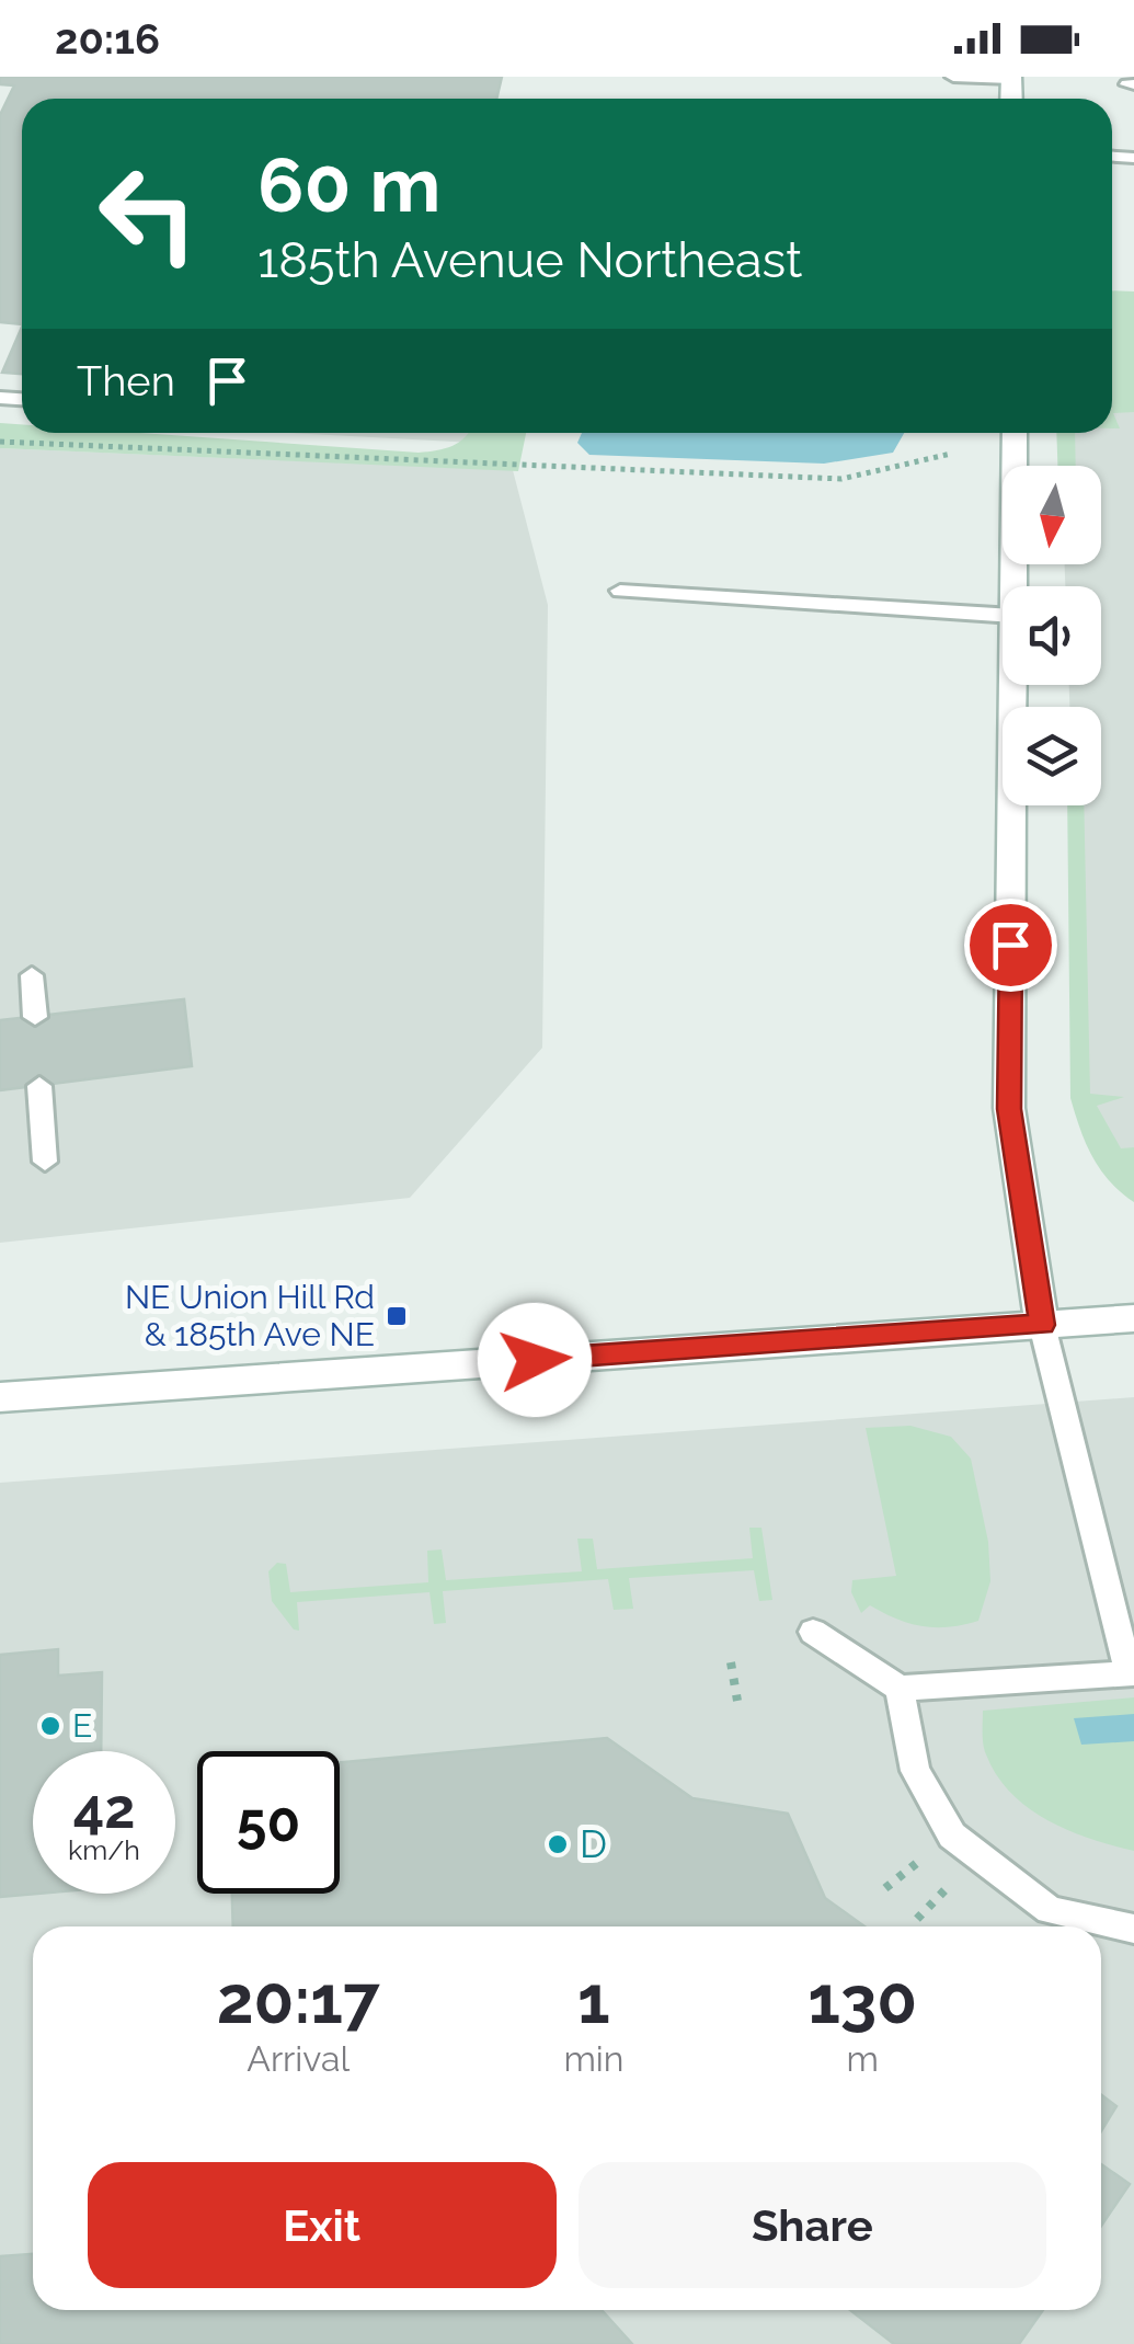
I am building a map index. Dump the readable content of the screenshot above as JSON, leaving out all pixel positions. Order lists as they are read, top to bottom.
{
  "places": {
    "transit": ["NE Union Hill Rd & 185th Ave NE"],
    "other": ["E", "D"]
  },
  "north": "bottom",
  "page": {
    "status": "20:16",
    "turn": ["60 m", "185th Avenue Northeast"],
    "then": "Then",
    "speed": "42 km/h",
    "limit": "50",
    "eta": [
      "20:17",
      "Arrival",
      "1",
      "min",
      "130",
      "m"
    ],
    "buttons": ["Exit", "Share"]
  }
}
